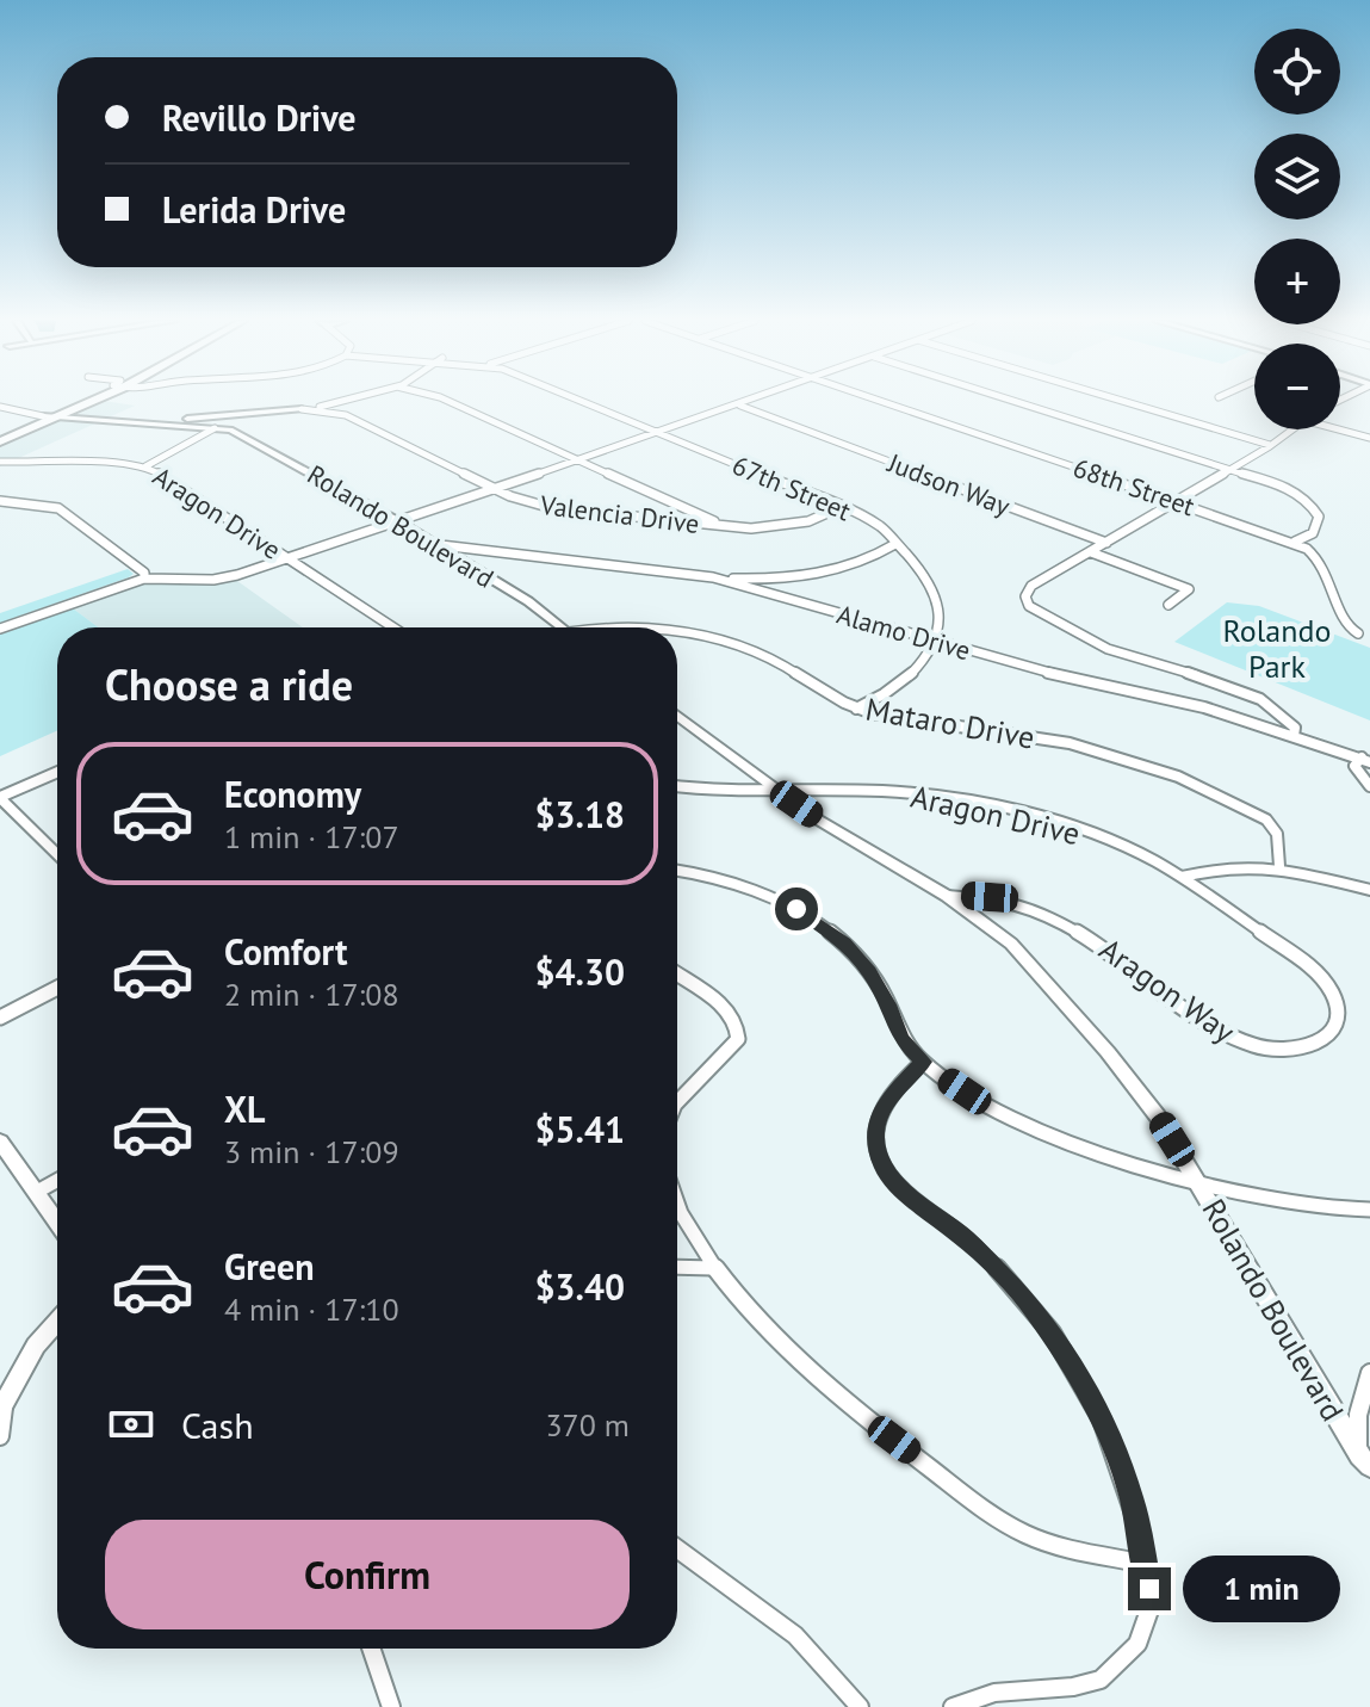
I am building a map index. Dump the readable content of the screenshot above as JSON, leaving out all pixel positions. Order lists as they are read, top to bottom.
{
  "streets": {
    "street": [
      "Judson Way",
      "68th Street",
      "67th Street",
      "Aragon Drive",
      "Valencia Drive",
      "Rolando Boulevard",
      "Alamo Drive",
      "Mataro Drive",
      "Aragon Way"
    ]
  },
  "crossings": [
    ["67th Street", "Valencia Drive"],
    ["67th Street", "Alamo Drive"],
    ["Aragon Drive", "Rolando Boulevard"],
    ["Aragon Drive", "Aragon Way"],
    ["Rolando Boulevard", "Alamo Drive"],
    ["Rolando Boulevard", "Aragon Way"]
  ],
  "parks": ["Rolando Park"],
  "page": {
    "map_buttons": ["+", "−"],
    "banner": ["Revillo Drive", "Lerida Drive"],
    "heading": "Choose a ride",
    "list": [
      {
        "name": "Economy",
        "note": "1 min · 17:07",
        "value": "$3.18"
      },
      {
        "name": "Comfort",
        "note": "2 min · 17:08",
        "value": "$4.30"
      },
      {
        "name": "XL",
        "note": "3 min · 17:09",
        "value": "$5.41"
      },
      {
        "name": "Green",
        "note": "4 min · 17:10",
        "value": "$3.40"
      }
    ],
    "pay": ["Cash", "370 m"],
    "buttons": "Confirm",
    "bubble": "1 min"
  }
}
